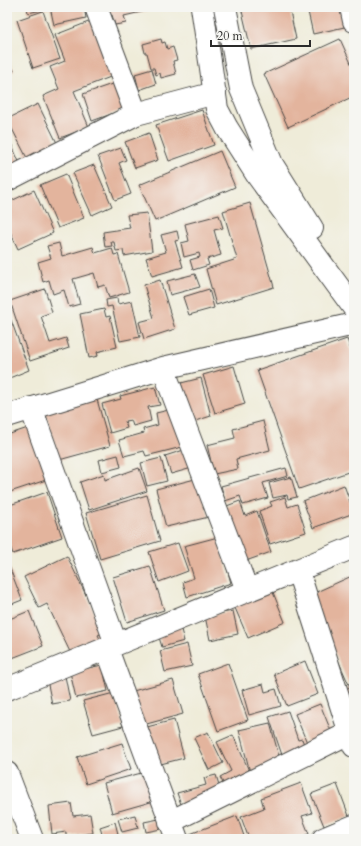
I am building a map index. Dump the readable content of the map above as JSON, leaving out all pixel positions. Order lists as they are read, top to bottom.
{
  "scale_bar": "20 m"
}
